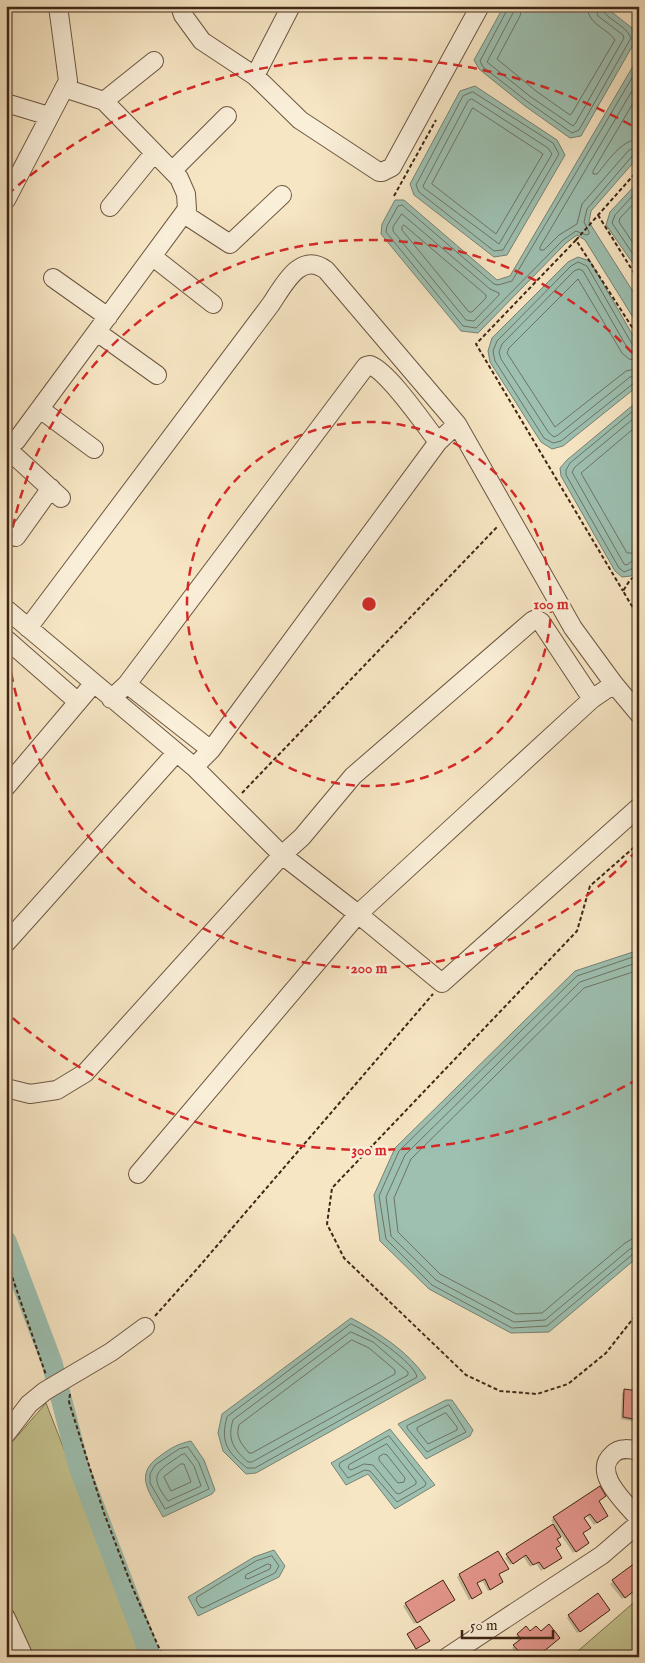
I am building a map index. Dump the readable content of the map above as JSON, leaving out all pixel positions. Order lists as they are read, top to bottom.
{
  "scale_bar": "50 m",
  "rings": ["100 m", "200 m", "300 m"]
}
